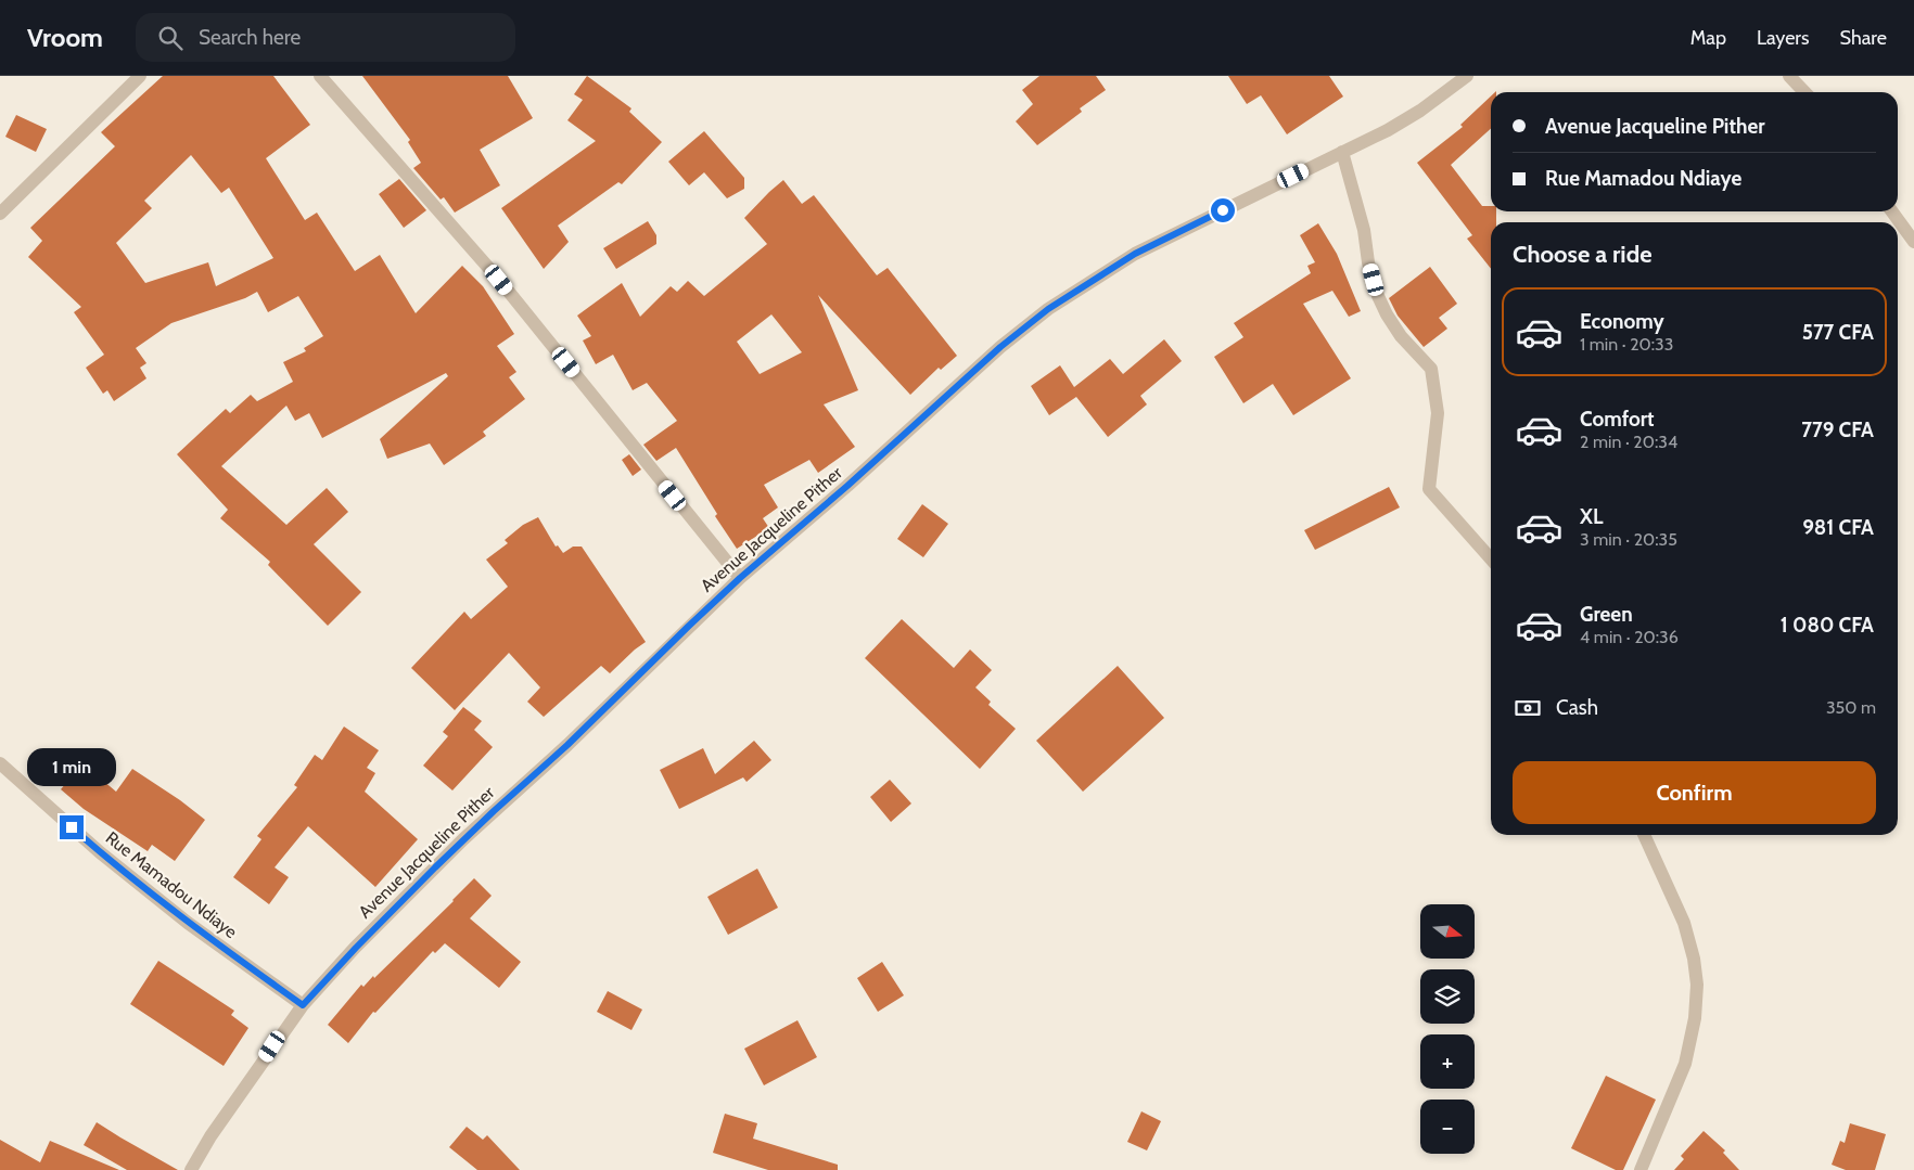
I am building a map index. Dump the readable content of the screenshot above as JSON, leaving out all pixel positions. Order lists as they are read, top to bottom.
{
  "streets": {
    "street": ["Avenue Jacqueline Pither", "Rue Mamadou Ndiaye"]
  },
  "crossings": [
    ["Avenue Jacqueline Pither", "Rue Mamadou Ndiaye"]
  ],
  "north": "right",
  "page": {
    "header": "Vroom",
    "search": "Search here",
    "nav": ["Map", "Layers", "Share"],
    "banner": ["Avenue Jacqueline Pither", "Rue Mamadou Ndiaye"],
    "heading": "Choose a ride",
    "list": [
      {
        "name": "Economy",
        "note": "1 min · 20:33",
        "value": "577 CFA"
      },
      {
        "name": "Comfort",
        "note": "2 min · 20:34",
        "value": "779 CFA"
      },
      {
        "name": "XL",
        "note": "3 min · 20:35",
        "value": "981 CFA"
      },
      {
        "name": "Green",
        "note": "4 min · 20:36",
        "value": "1 080 CFA"
      }
    ],
    "pay": ["Cash", "350 m"],
    "bubble": "1 min",
    "buttons": "Confirm",
    "map_buttons": ["+", "−"]
  }
}
